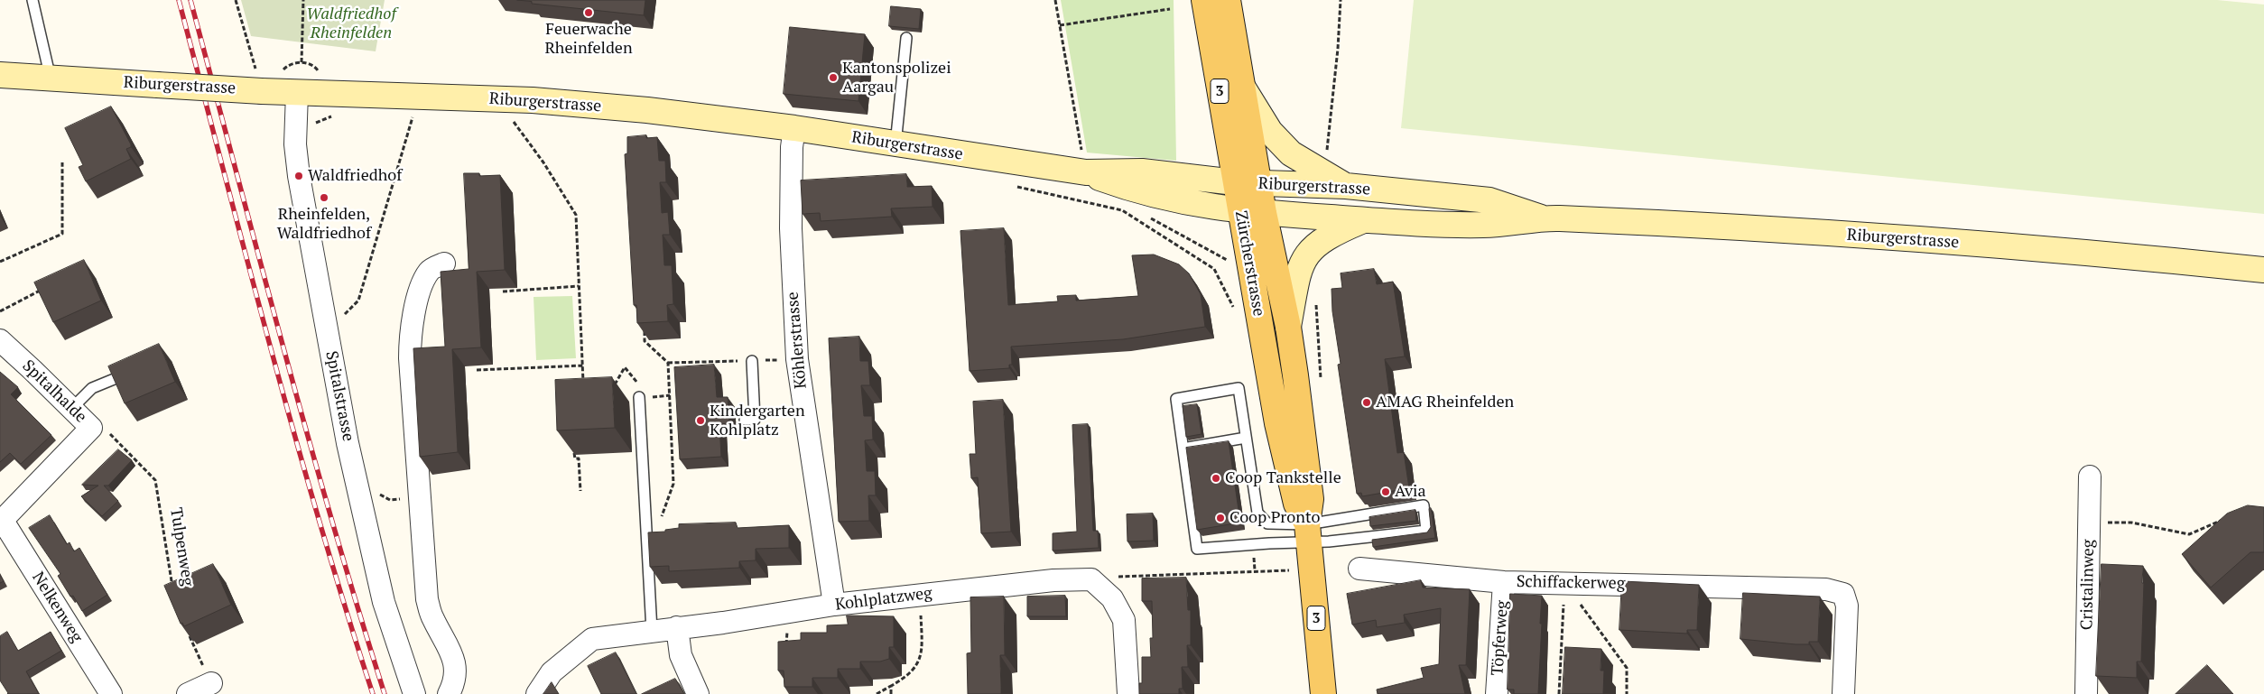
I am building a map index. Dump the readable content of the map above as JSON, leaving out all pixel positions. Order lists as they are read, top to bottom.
{
  "streets": {
    "main road": ["Riburgerstrasse", "3", "Zürcherstrasse"],
    "street": [
      "Köhlerstrasse",
      "Spitalhalde",
      "Spitalstrasse",
      "Schiffackerweg",
      "Cristalinweg",
      "Kohlplatzweg",
      "Nelkenweg",
      "Töpferweg"
    ],
    "path": ["Tulpenweg"]
  },
  "crossings": [
    ["Riburgerstrasse", "Zürcherstrasse"],
    ["Riburgerstrasse", "Köhlerstrasse"],
    ["Riburgerstrasse", "Spitalstrasse"],
    ["Köhlerstrasse", "Kohlplatzweg"],
    ["Spitalhalde", "Tulpenweg"],
    ["Spitalhalde", "Nelkenweg"],
    ["Schiffackerweg", "Töpferweg"]
  ],
  "parks": ["Waldfriedhof Rheinfelden"],
  "places": [
    "Feuerwache Rheinfelden",
    "Kantonspolizei Aargau",
    "Waldfriedhof",
    "Rheinfelden, Waldfriedhof",
    "AMAG Rheinfelden",
    "Kindergarten Kohlplatz",
    "Coop Tankstelle",
    "Avia",
    "Coop Pronto"
  ]
}
